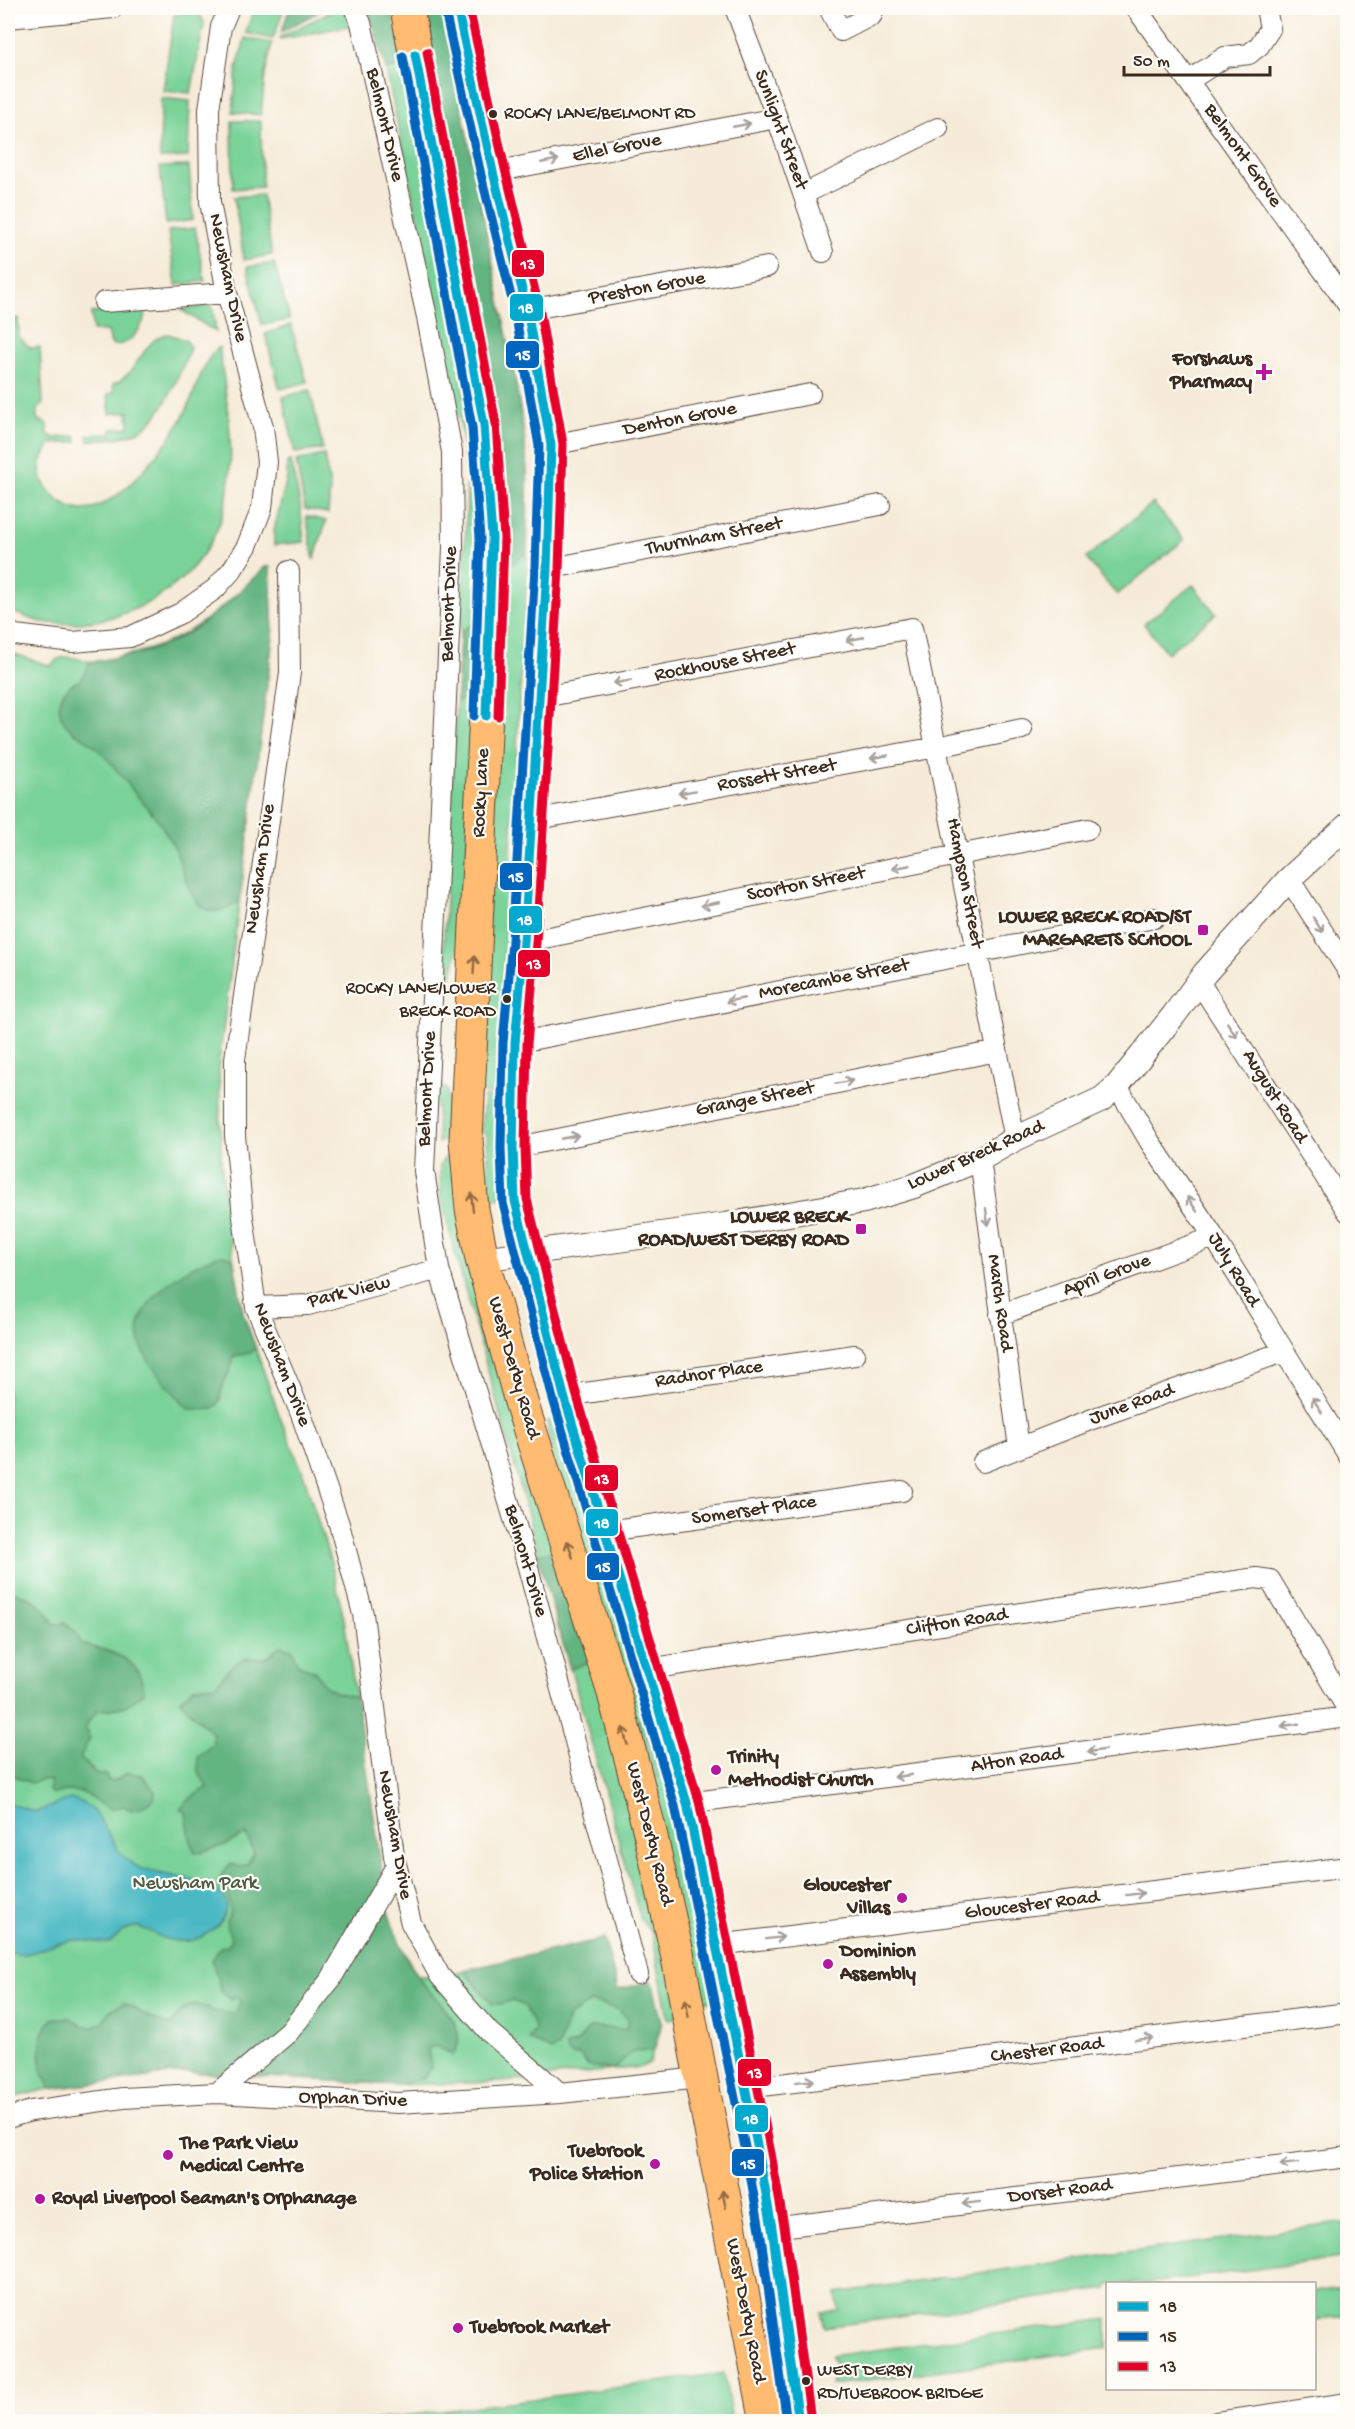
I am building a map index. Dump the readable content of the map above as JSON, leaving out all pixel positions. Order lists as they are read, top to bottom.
{
  "streets": {
    "highway": ["Rocky Lane", "West Derby Road"],
    "street": [
      "Belmont Drive",
      "Sunlight Street",
      "Ellel Grove",
      "Belmont Grove",
      "Newsham Drive",
      "Preston Grove",
      "Denton Grove",
      "Thurnham Street",
      "Rockhouse Street",
      "Rossett Street",
      "Hampson Street",
      "Scorton Street",
      "Morecambe Street",
      "August Road",
      "Grange Street",
      "Lower Breck Road",
      "July Road",
      "April Grove",
      "Park View",
      "March Road",
      "Radnor Place",
      "June Road",
      "Somerset Place",
      "Clifton Road",
      "Alton Road",
      "Gloucester Road",
      "Chester Road",
      "Orphan Drive",
      "Dorset Road"
    ]
  },
  "crossings": [
    ["Belmont Drive", "Park View"],
    ["Sunlight Street", "Ellel Grove"],
    ["Newsham Drive", "Park View"],
    ["Newsham Drive", "Orphan Drive"],
    ["Rockhouse Street", "Hampson Street"],
    ["Rossett Street", "Hampson Street"],
    ["Rocky Lane", "Lower Breck Road"],
    ["Rocky Lane", "West Derby Road"],
    ["Hampson Street", "Scorton Street"],
    ["Hampson Street", "Morecambe Street"],
    ["Hampson Street", "Grange Street"],
    ["Hampson Street", "Lower Breck Road"],
    ["August Road", "Lower Breck Road"],
    ["Lower Breck Road", "July Road"],
    ["Lower Breck Road", "March Road"],
    ["Lower Breck Road", "West Derby Road"],
    ["July Road", "April Grove"],
    ["July Road", "June Road"],
    ["April Grove", "March Road"],
    ["March Road", "June Road"],
    ["West Derby Road", "Radnor Place"],
    ["West Derby Road", "Somerset Place"],
    ["West Derby Road", "Clifton Road"],
    ["West Derby Road", "Alton Road"],
    ["West Derby Road", "Gloucester Road"],
    ["West Derby Road", "Chester Road"],
    ["West Derby Road", "Orphan Drive"],
    ["West Derby Road", "Dorset Road"]
  ],
  "one_way": [
    "Ellel Grove",
    "Rockhouse Street",
    "Rossett Street",
    "Scorton Street",
    "Morecambe Street",
    "August Road",
    "Grange Street",
    "July Road",
    "March Road",
    "Alton Road",
    "Gloucester Road",
    "Chester Road",
    "Dorset Road"
  ],
  "parks": ["Newsham Park"],
  "places": {
    "other": [
      "ROCKY LANE/BELMONT RD",
      "ROCKY LANE/LOWER BRECK ROAD",
      "Trinity Methodist Church",
      "Gloucester Villas",
      "Dominion Assembly",
      "The Park View Medical Centre",
      "Tuebrook Police Station",
      "Royal Liverpool Seaman's Orphanage",
      "Tuebrook Market",
      "WEST DERBY RD/TUEBROOK BRIDGE"
    ],
    "health": ["Forshaws Pharmacy"],
    "transit": ["LOWER BRECK ROAD/ST MARGARETS SCHOOL", "LOWER BRECK ROAD/WEST DERBY ROAD"]
  },
  "lines": ["transit line 18", "transit line 13", "transit line 15"],
  "legend": ["18", "15", "13"],
  "scale_bar": "50 m"
}
